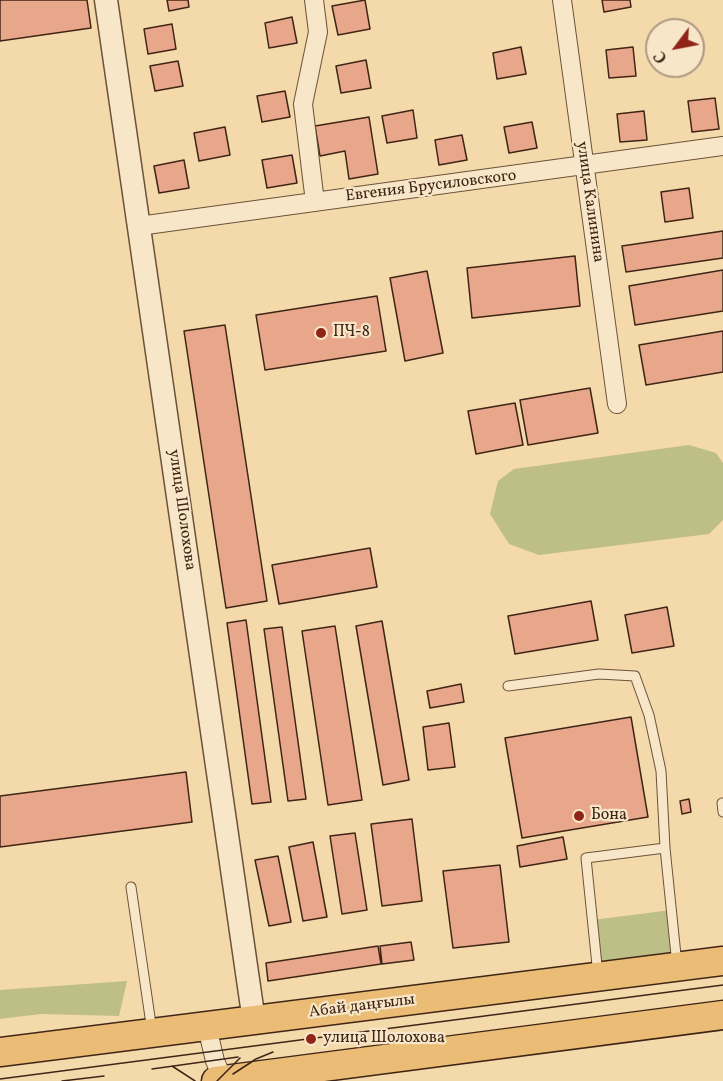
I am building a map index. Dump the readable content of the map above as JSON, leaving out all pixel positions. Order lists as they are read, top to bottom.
{
  "streets": {
    "main road": ["Абай даңғылы"],
    "street": ["Евгения Брусиловского", "улица Калинина", "улица Шолохова"]
  },
  "crossings": [
    ["Евгения Брусиловского", "улица Калинина"],
    ["Евгения Брусиловского", "улица Шолохова"],
    ["улица Шолохова", "Абай даңғылы"]
  ],
  "places": ["ПЧ-8", "Бона", "улица Шолохова"],
  "north": "bottom left"
}
